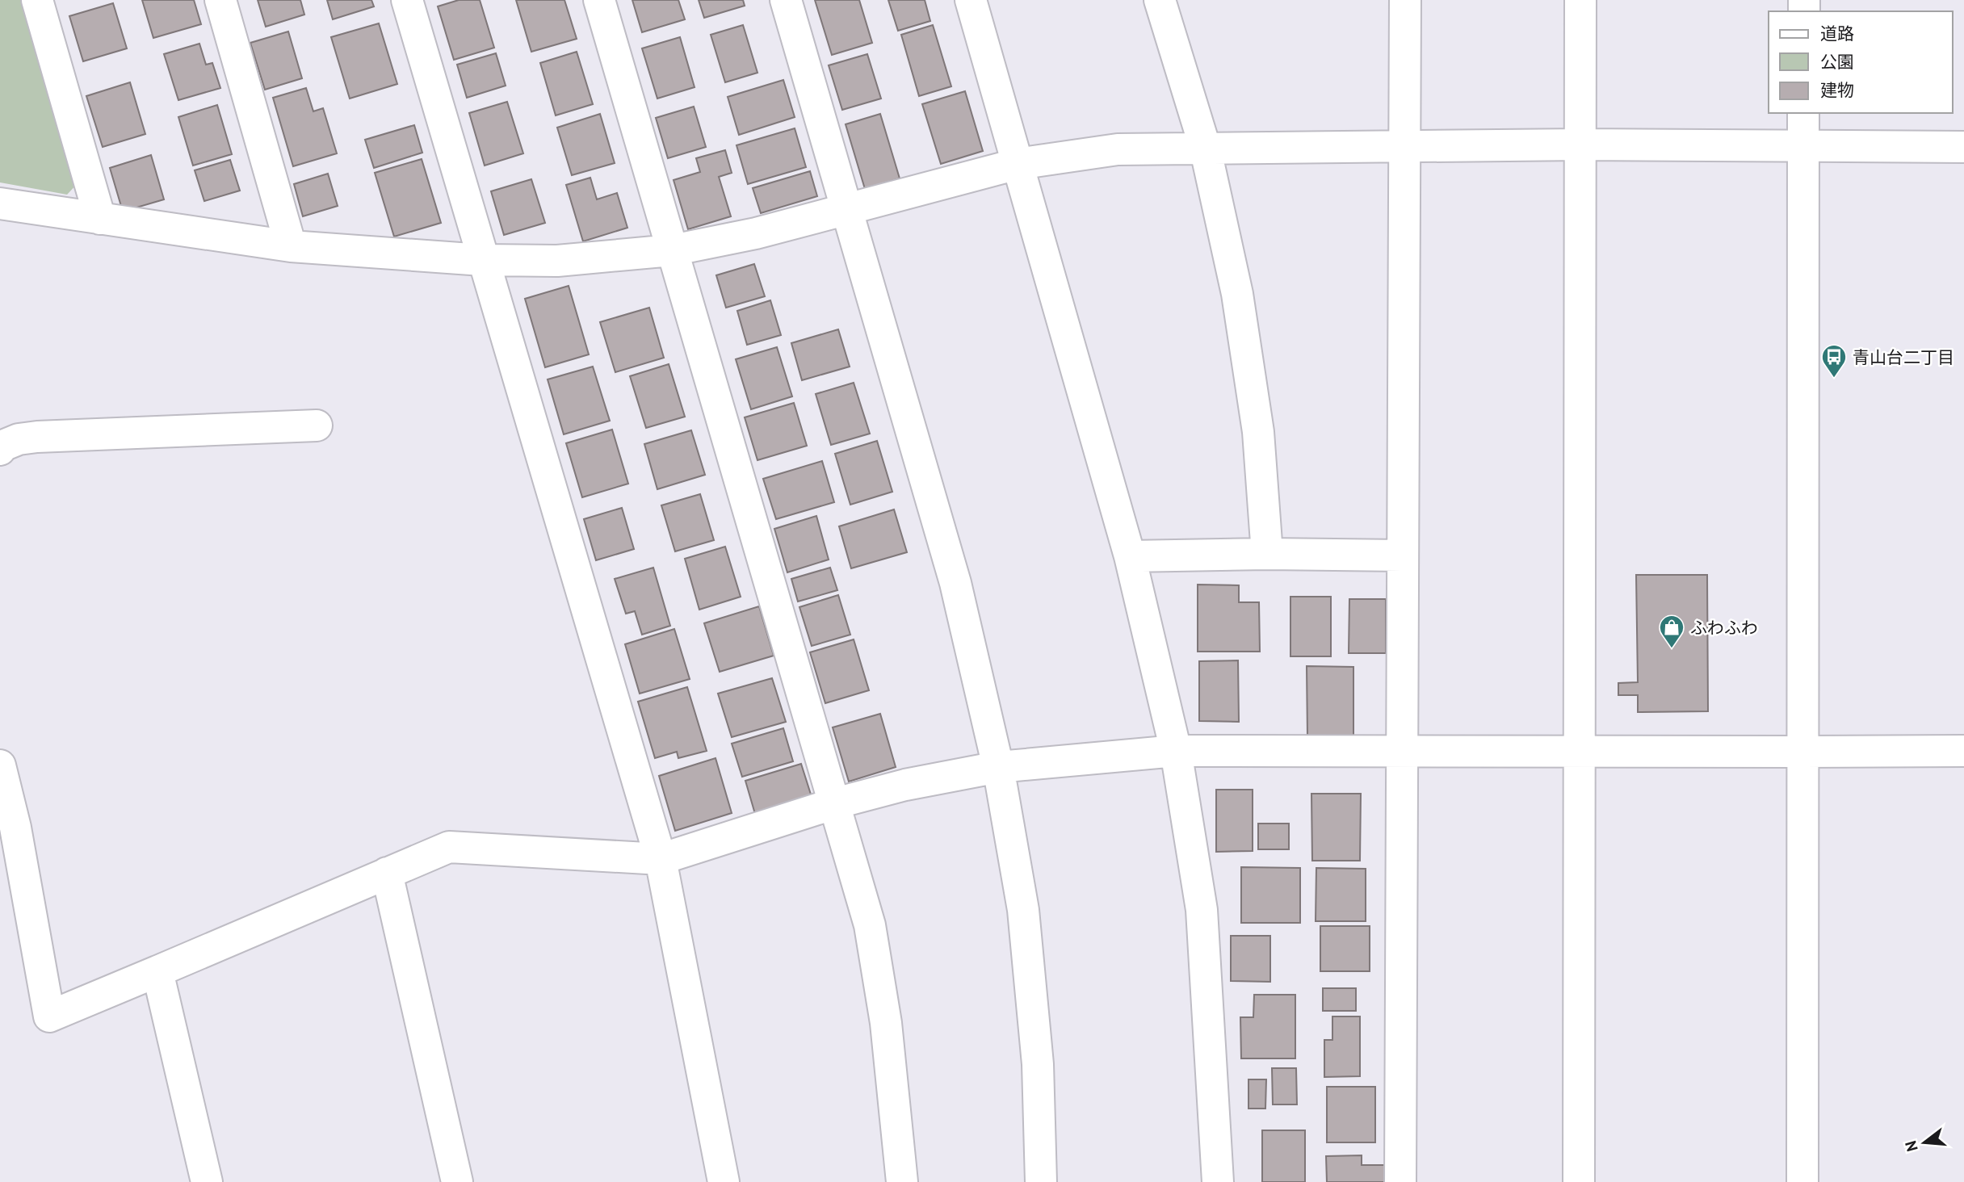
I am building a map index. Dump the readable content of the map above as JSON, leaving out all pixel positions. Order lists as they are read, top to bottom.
{
  "places": {
    "bus stop": ["青山台二丁目"],
    "shop": ["ふわふわ"]
  },
  "legend": ["道路", "公園", "建物"],
  "north": "left"
}
